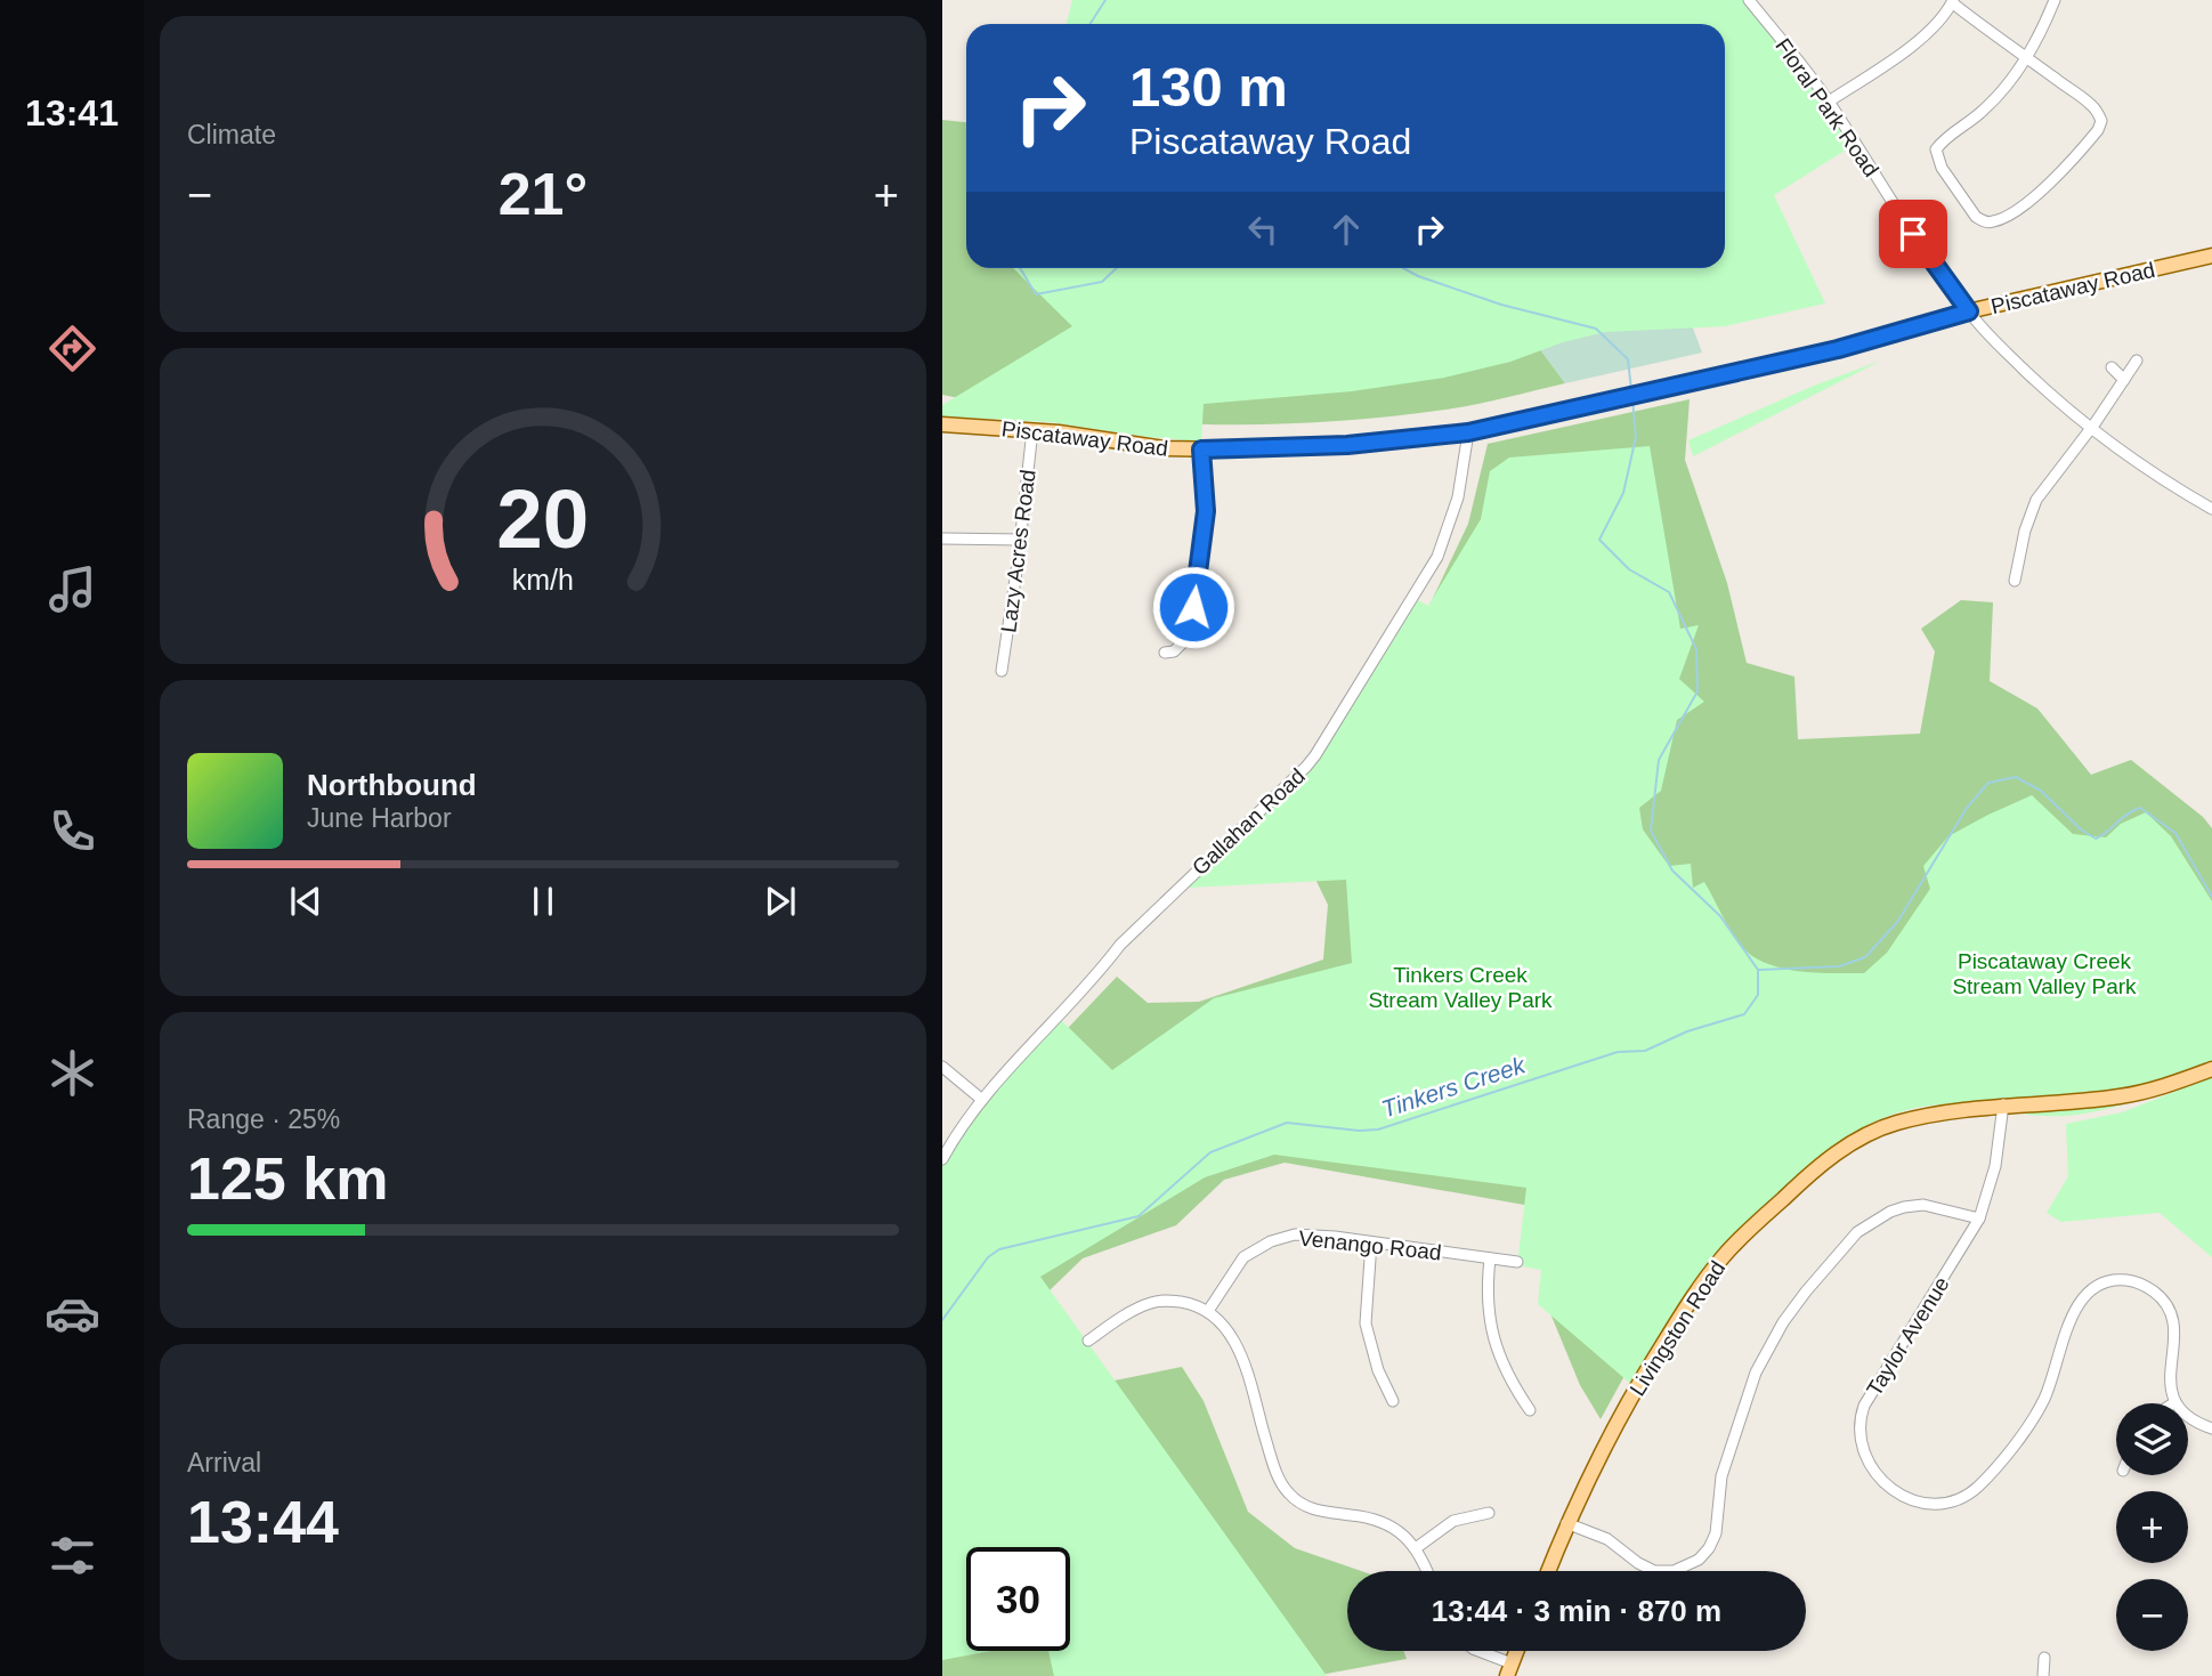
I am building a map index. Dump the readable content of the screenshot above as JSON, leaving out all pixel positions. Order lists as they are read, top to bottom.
{
  "streets": {
    "main road": ["Piscataway Road", "Livingston Road"],
    "street": [
      "Floral Park Road",
      "Lazy Acres Road",
      "Gallahan Road",
      "Venango Road",
      "Taylor Avenue"
    ]
  },
  "crossings": [
    ["Floral Park Road", "Piscataway Road"],
    ["Piscataway Road", "Lazy Acres Road"],
    ["Piscataway Road", "Gallahan Road"],
    ["Livingston Road", "Taylor Avenue"]
  ],
  "water": ["Tinkers Creek"],
  "parks": ["Piscataway Creek Stream Valley Park", "Tinkers Creek Stream Valley Park"],
  "page": {
    "tabs": "13:41",
    "tile": [
      "Climate",
      ["Range · 25%", "125 km"],
      ["Arrival", "13:44"]
    ],
    "turn": ["130 m", "Piscataway Road"],
    "heat": ["−", "21°", "+"],
    "song": ["Northbound", "June Harbor"],
    "map_buttons": ["+", "−"],
    "limit": "30",
    "trip": "13:44 · 3 min · 870 m",
    "gauge": ["20", "km/h"]
  }
}
